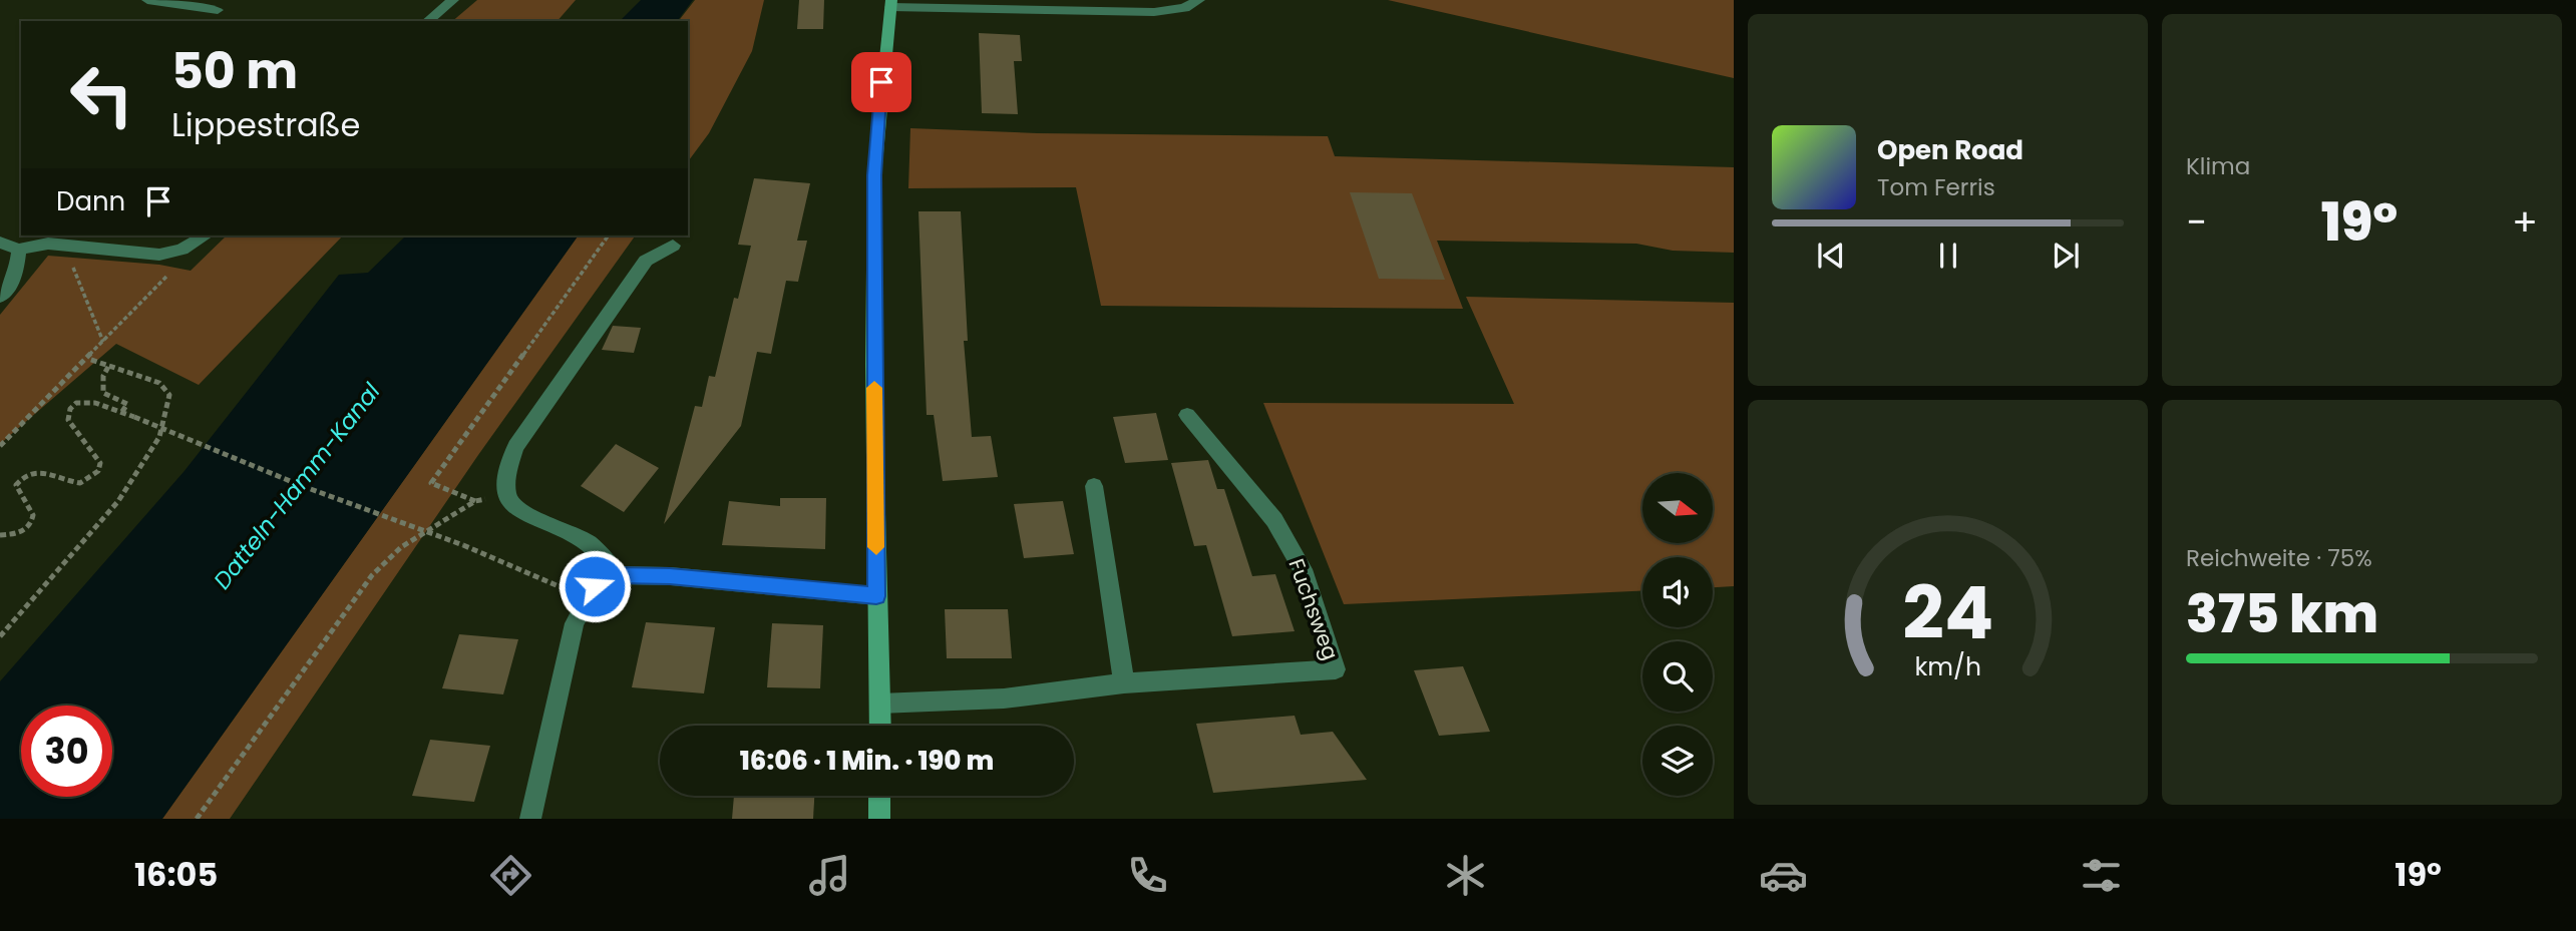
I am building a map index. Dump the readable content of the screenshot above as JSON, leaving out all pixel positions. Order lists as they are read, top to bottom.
{
  "streets": {
    "street": ["Fuchsweg"]
  },
  "water": ["Datteln-Hamm-Kanal"],
  "north": "right",
  "page": {
    "tile": [
      "Klima",
      ["Reichweite · 75%", "375 km"]
    ],
    "turn": ["50 m", "Lippestraße"],
    "song": ["Open Road", "Tom Ferris"],
    "then": "Dann",
    "heat": ["−", "19°", "+"],
    "limit": "30",
    "trip": "16:06 · 1 Min. · 190 m",
    "tabs": ["16:05", "19°"],
    "gauge": ["24", "km/h"]
  }
}
